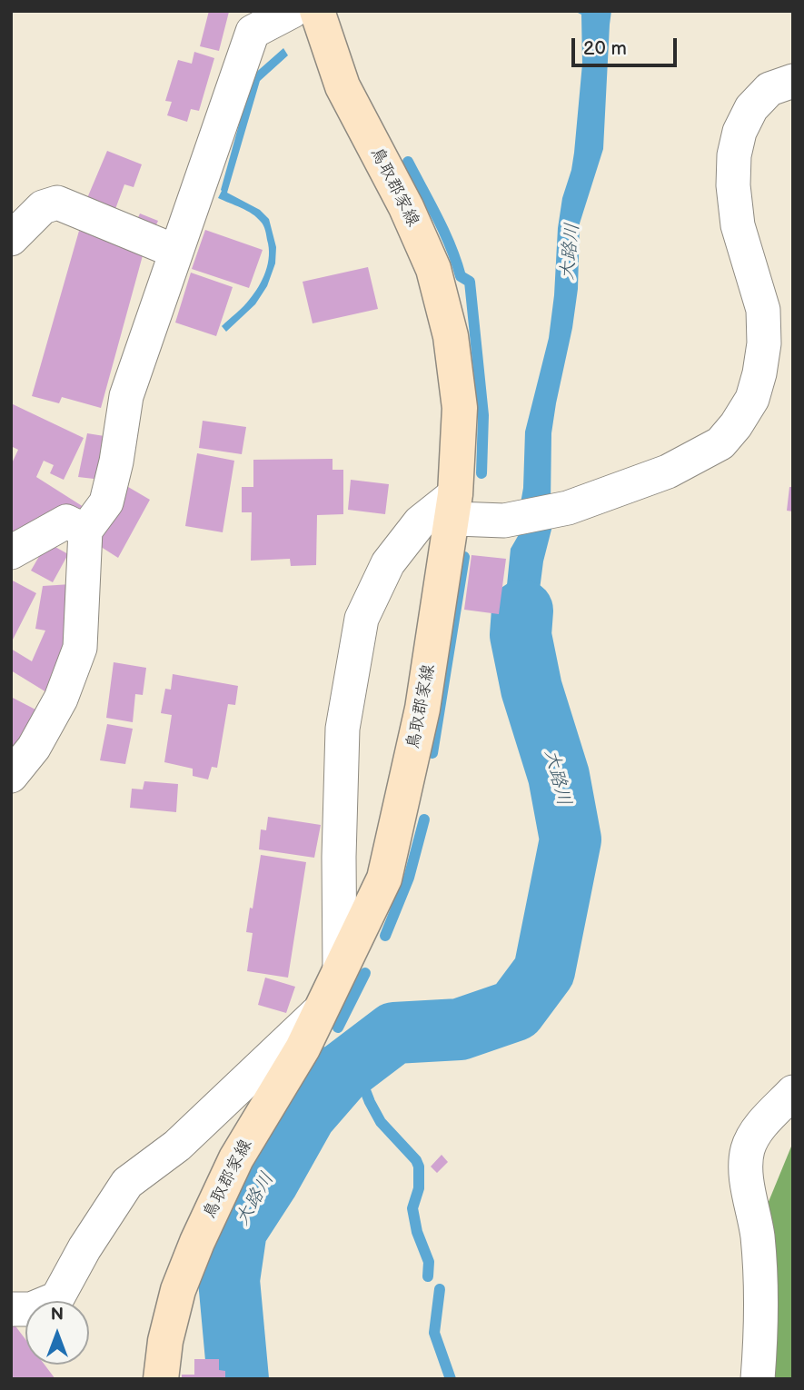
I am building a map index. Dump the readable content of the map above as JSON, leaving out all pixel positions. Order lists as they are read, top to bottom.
{
  "streets": {
    "main road": ["鳥取郡家線"]
  },
  "water": ["大路川"],
  "scale_bar": "20 m",
  "north": "top"
}
